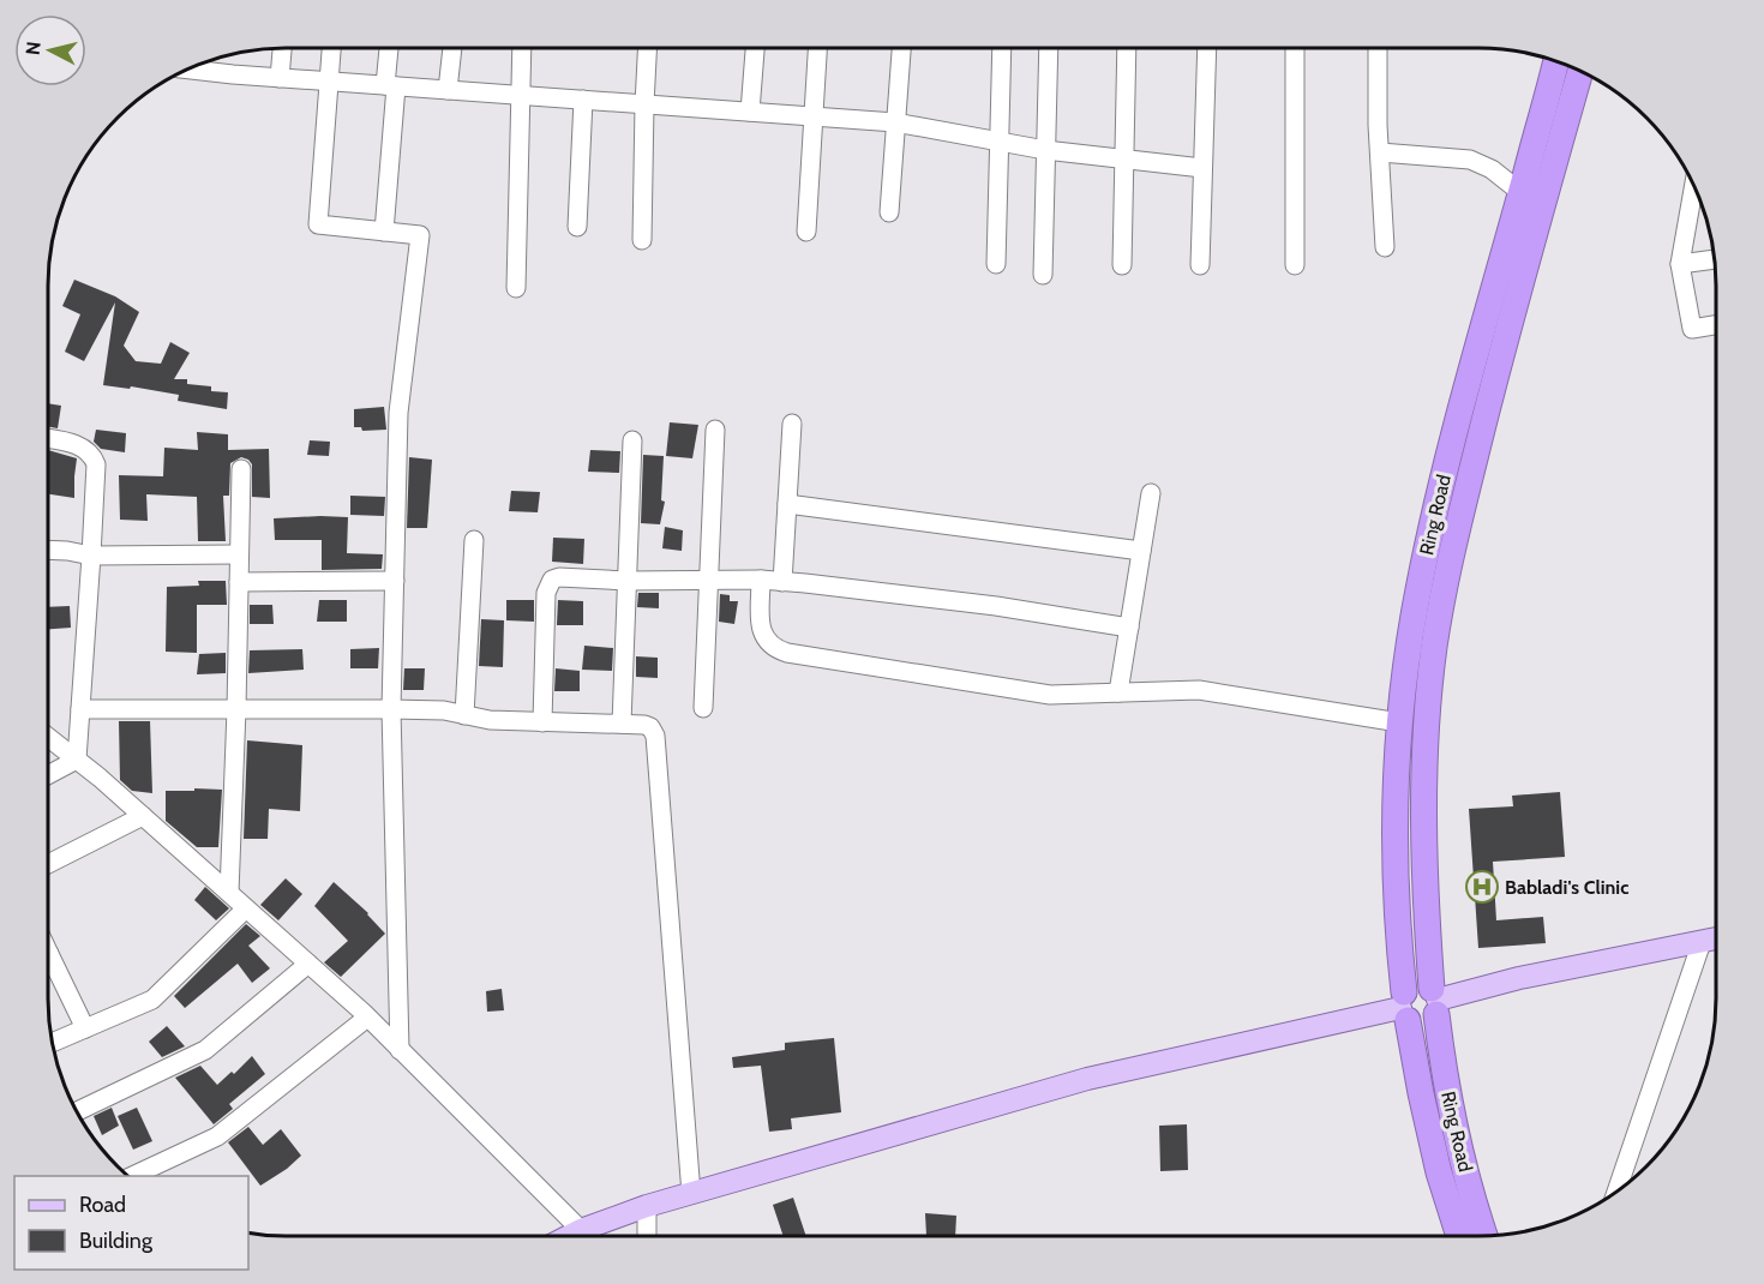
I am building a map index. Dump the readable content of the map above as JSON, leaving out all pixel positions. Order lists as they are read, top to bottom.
{
  "streets": {
    "highway": ["Ring Road"]
  },
  "places": {
    "hospital": ["Babladi's Clinic"]
  },
  "legend": ["Road", "Building"],
  "north": "left"
}
